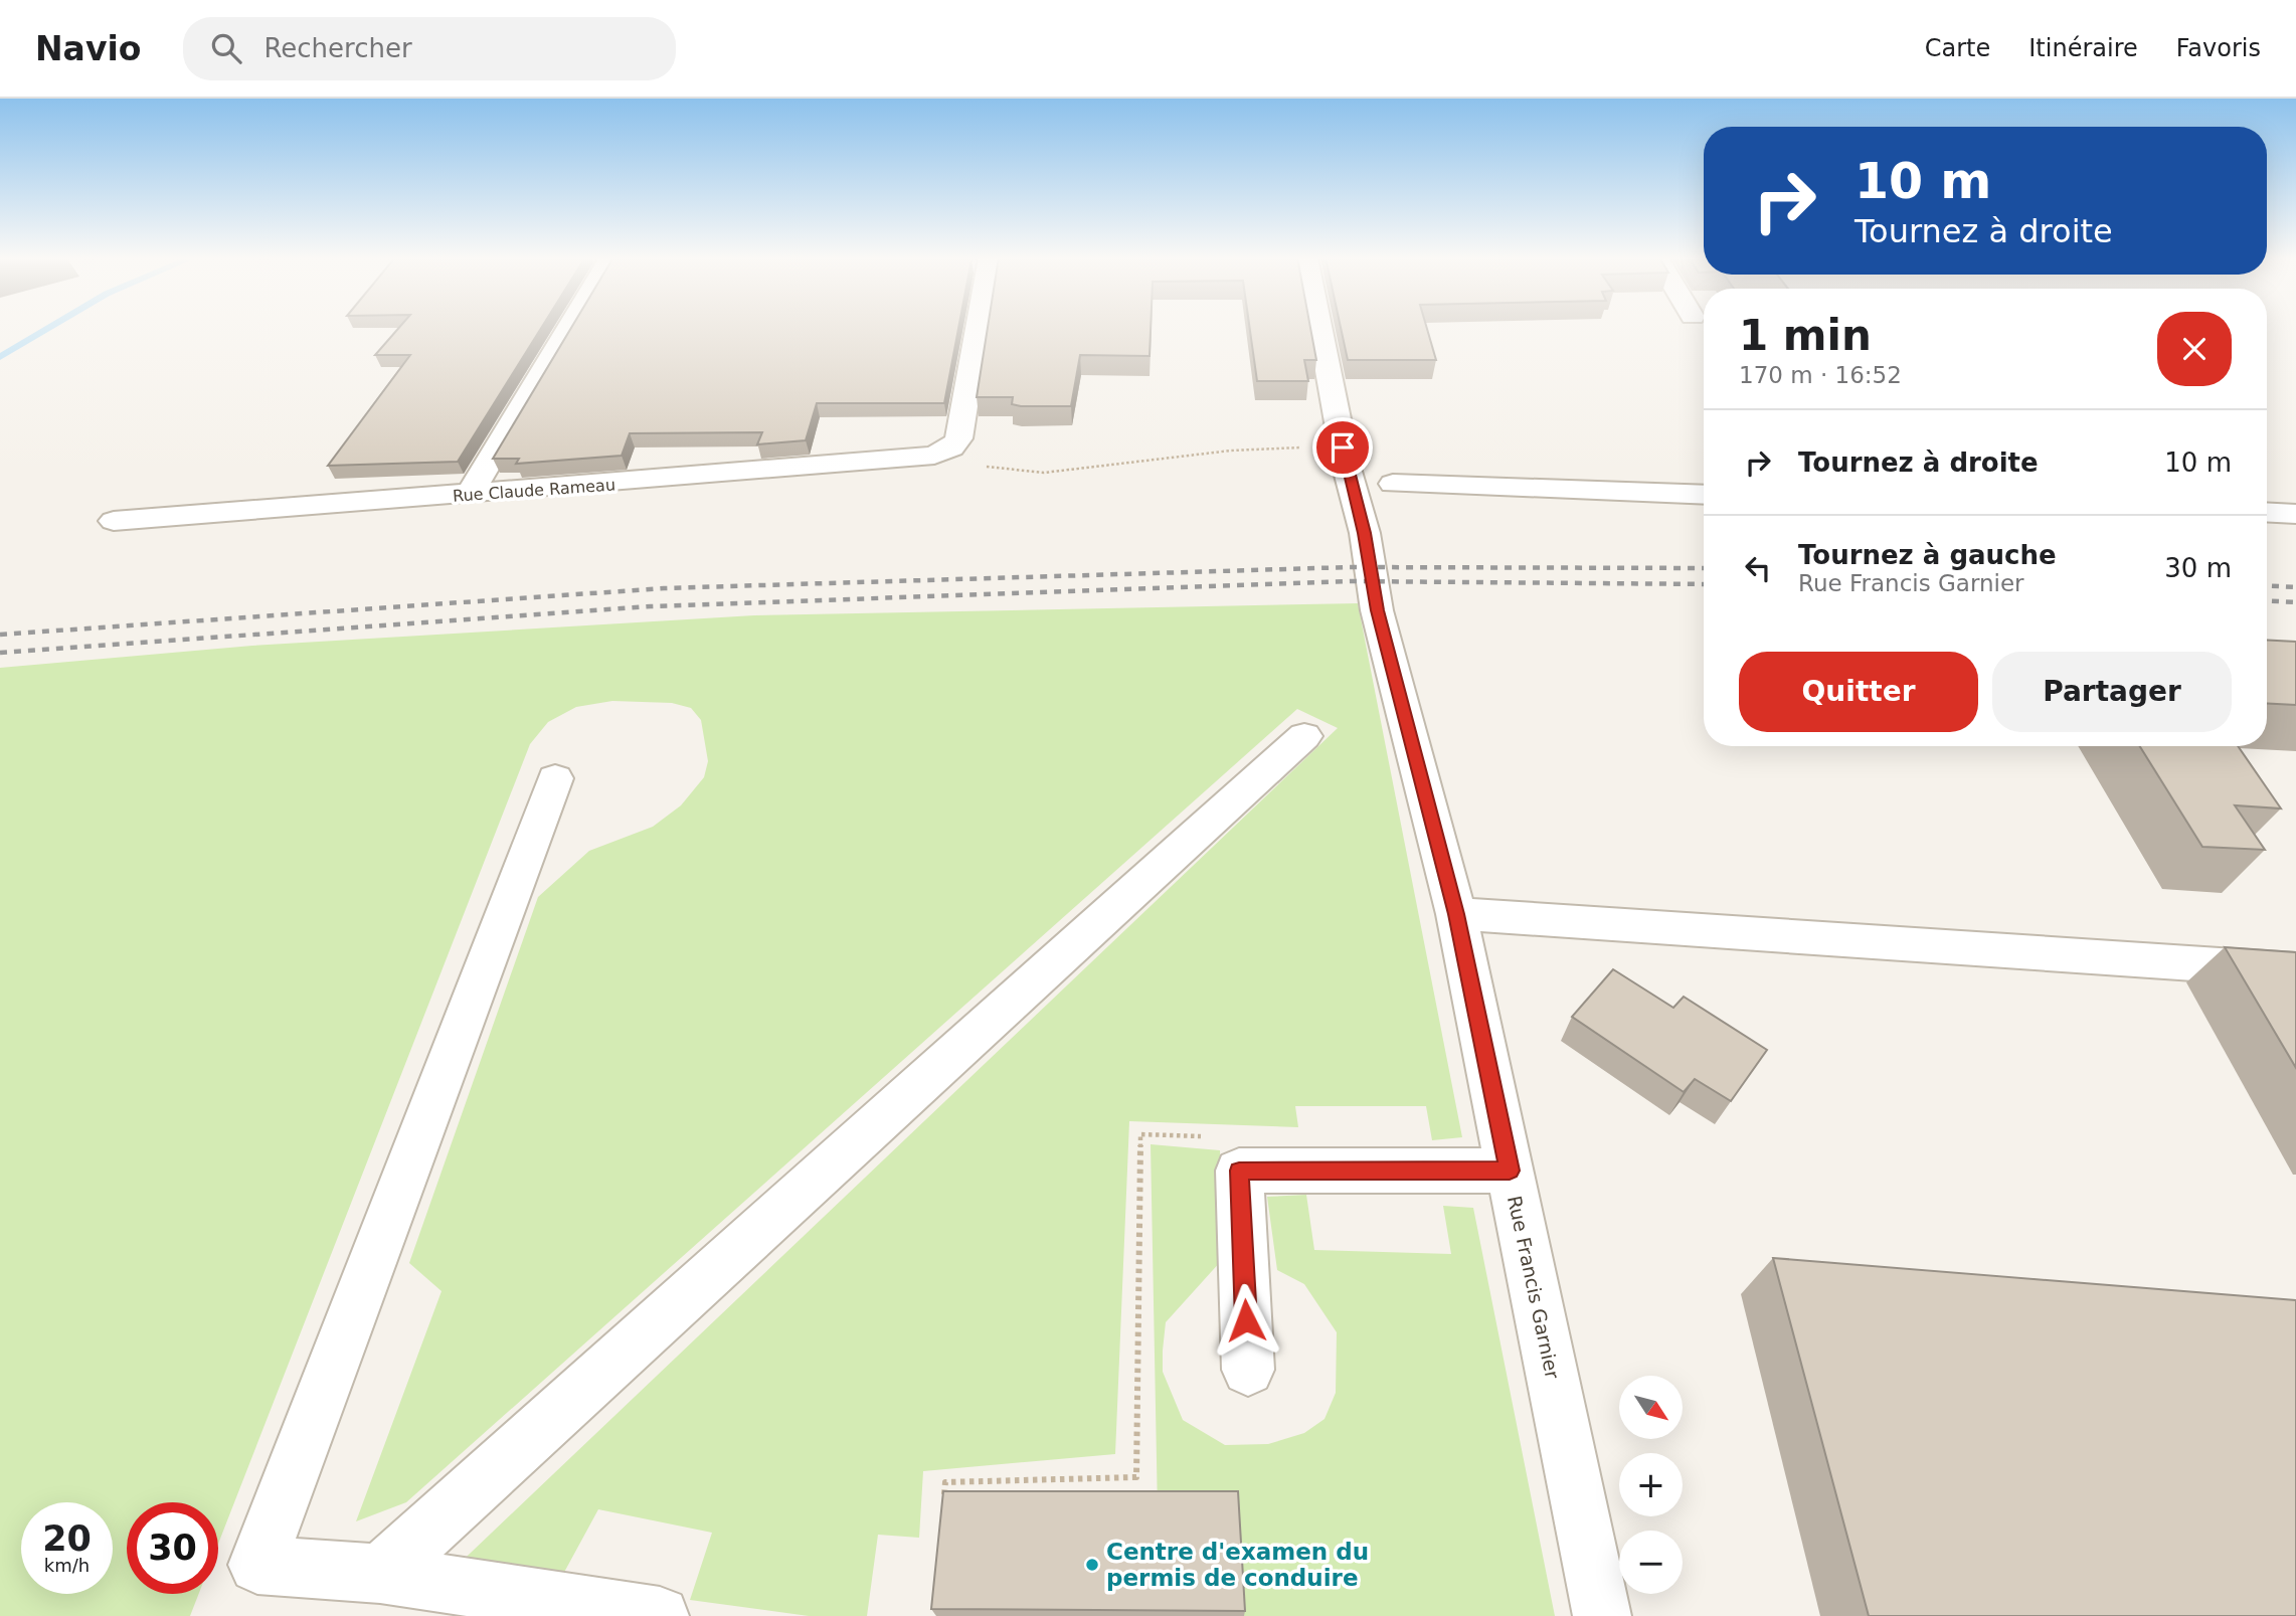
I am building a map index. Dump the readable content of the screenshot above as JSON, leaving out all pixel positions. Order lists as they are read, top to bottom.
{
  "streets": {
    "street": ["Rue Claude Rameau", "Rue Francis Garnier"]
  },
  "places": ["Centre d'examen du permis de conduire"],
  "north": "bottom right",
  "page": {
    "header": "Navio",
    "search": "Rechercher",
    "nav": ["Carte", "Itinéraire", "Favoris"],
    "turn": ["10 m", "Tournez à droite"],
    "heading": ["1 min", "170 m · 16:52"],
    "list": [
      {
        "name": "Tournez à droite",
        "value": "10 m"
      },
      {
        "name": "Tournez à gauche",
        "note": "Rue Francis Garnier",
        "value": "30 m"
      }
    ],
    "buttons": ["Quitter", "Partager"],
    "map_buttons": ["+", "−"],
    "speed": "20 km/h",
    "limit": "30"
  }
}
